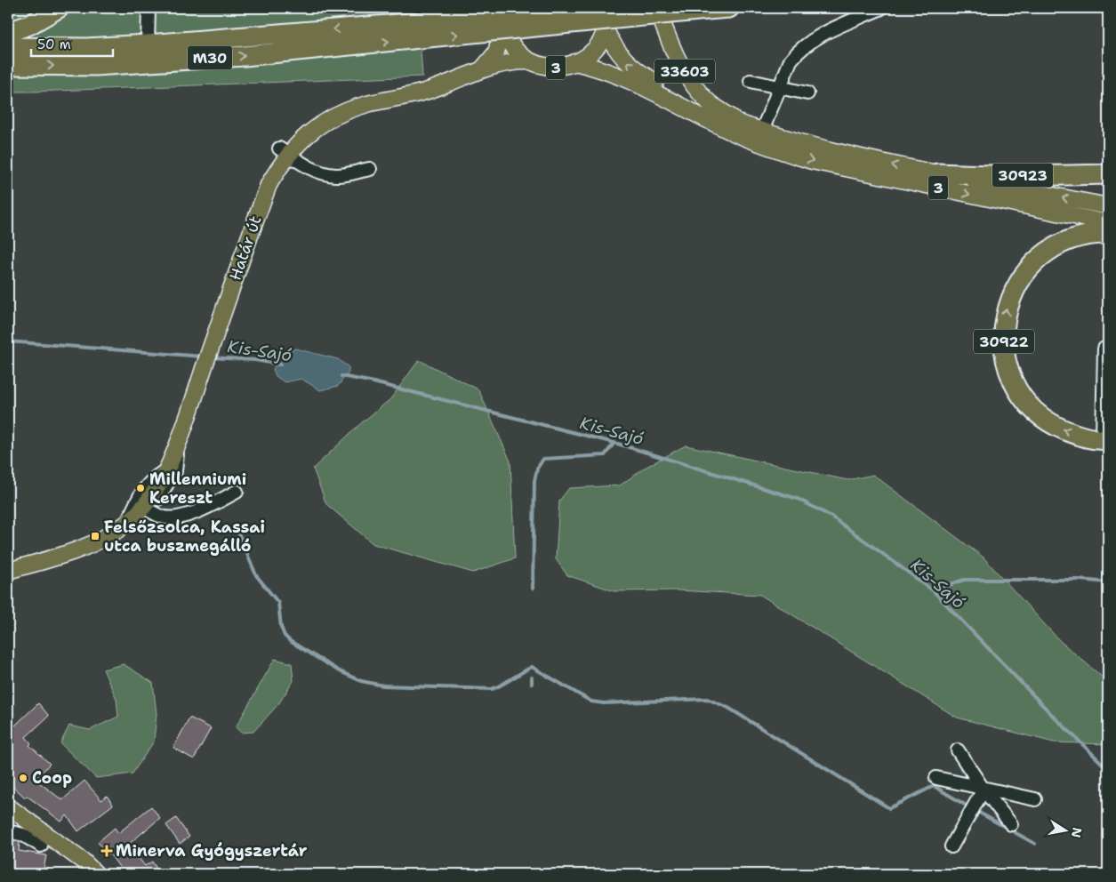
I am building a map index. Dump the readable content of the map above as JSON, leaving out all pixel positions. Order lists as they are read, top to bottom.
{
  "streets": {
    "highway": ["M30", "30923", "30922"],
    "main road": ["3", "33603", "Határ út"]
  },
  "crossings": [
    ["3", "33603"],
    ["3", "30923"],
    ["3", "Határ út"]
  ],
  "water": ["Kis-Sajó"],
  "places": {
    "other": ["Millenniumi Kereszt", "Coop"],
    "transit": ["Felsőzsolca, Kassai utca buszmegálló"],
    "health": ["Minerva Gyógyszertár"]
  },
  "scale_bar": "50 m",
  "north": "right"
}
